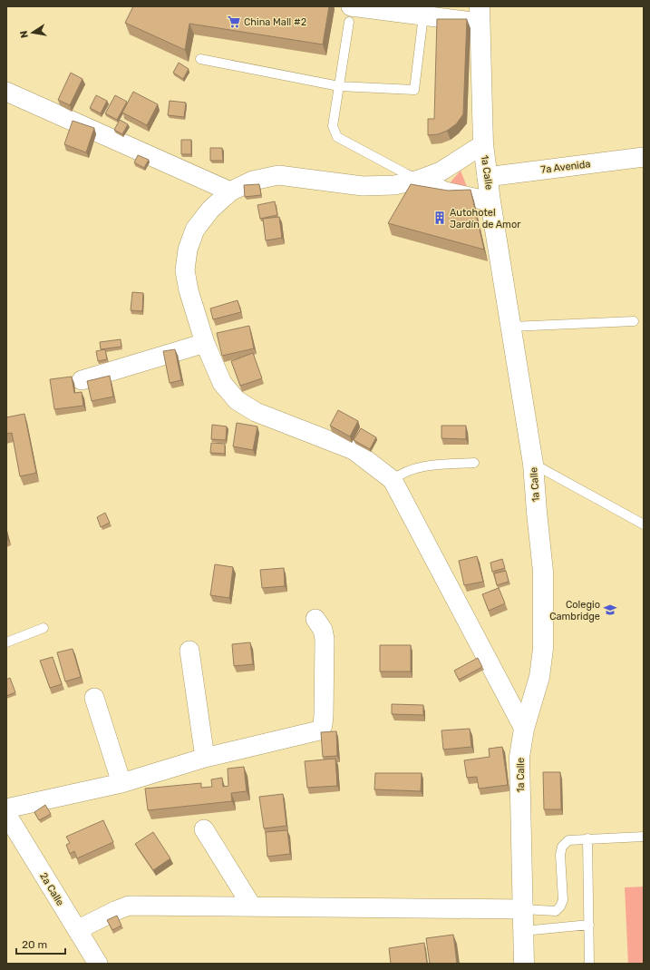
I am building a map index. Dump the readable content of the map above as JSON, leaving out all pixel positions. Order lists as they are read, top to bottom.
{
  "streets": {
    "main road": ["1a Calle"],
    "street": ["7a Avenida", "2a Calle"]
  },
  "crossings": [
    ["7a Avenida", "1a Calle"]
  ],
  "places": {
    "supermarket": ["China Mall #2"],
    "building": ["Autohotel Jardín de Amor"],
    "school or university": ["Colegio Cambridge"]
  },
  "scale_bar": "20 m",
  "north": "left"
}
